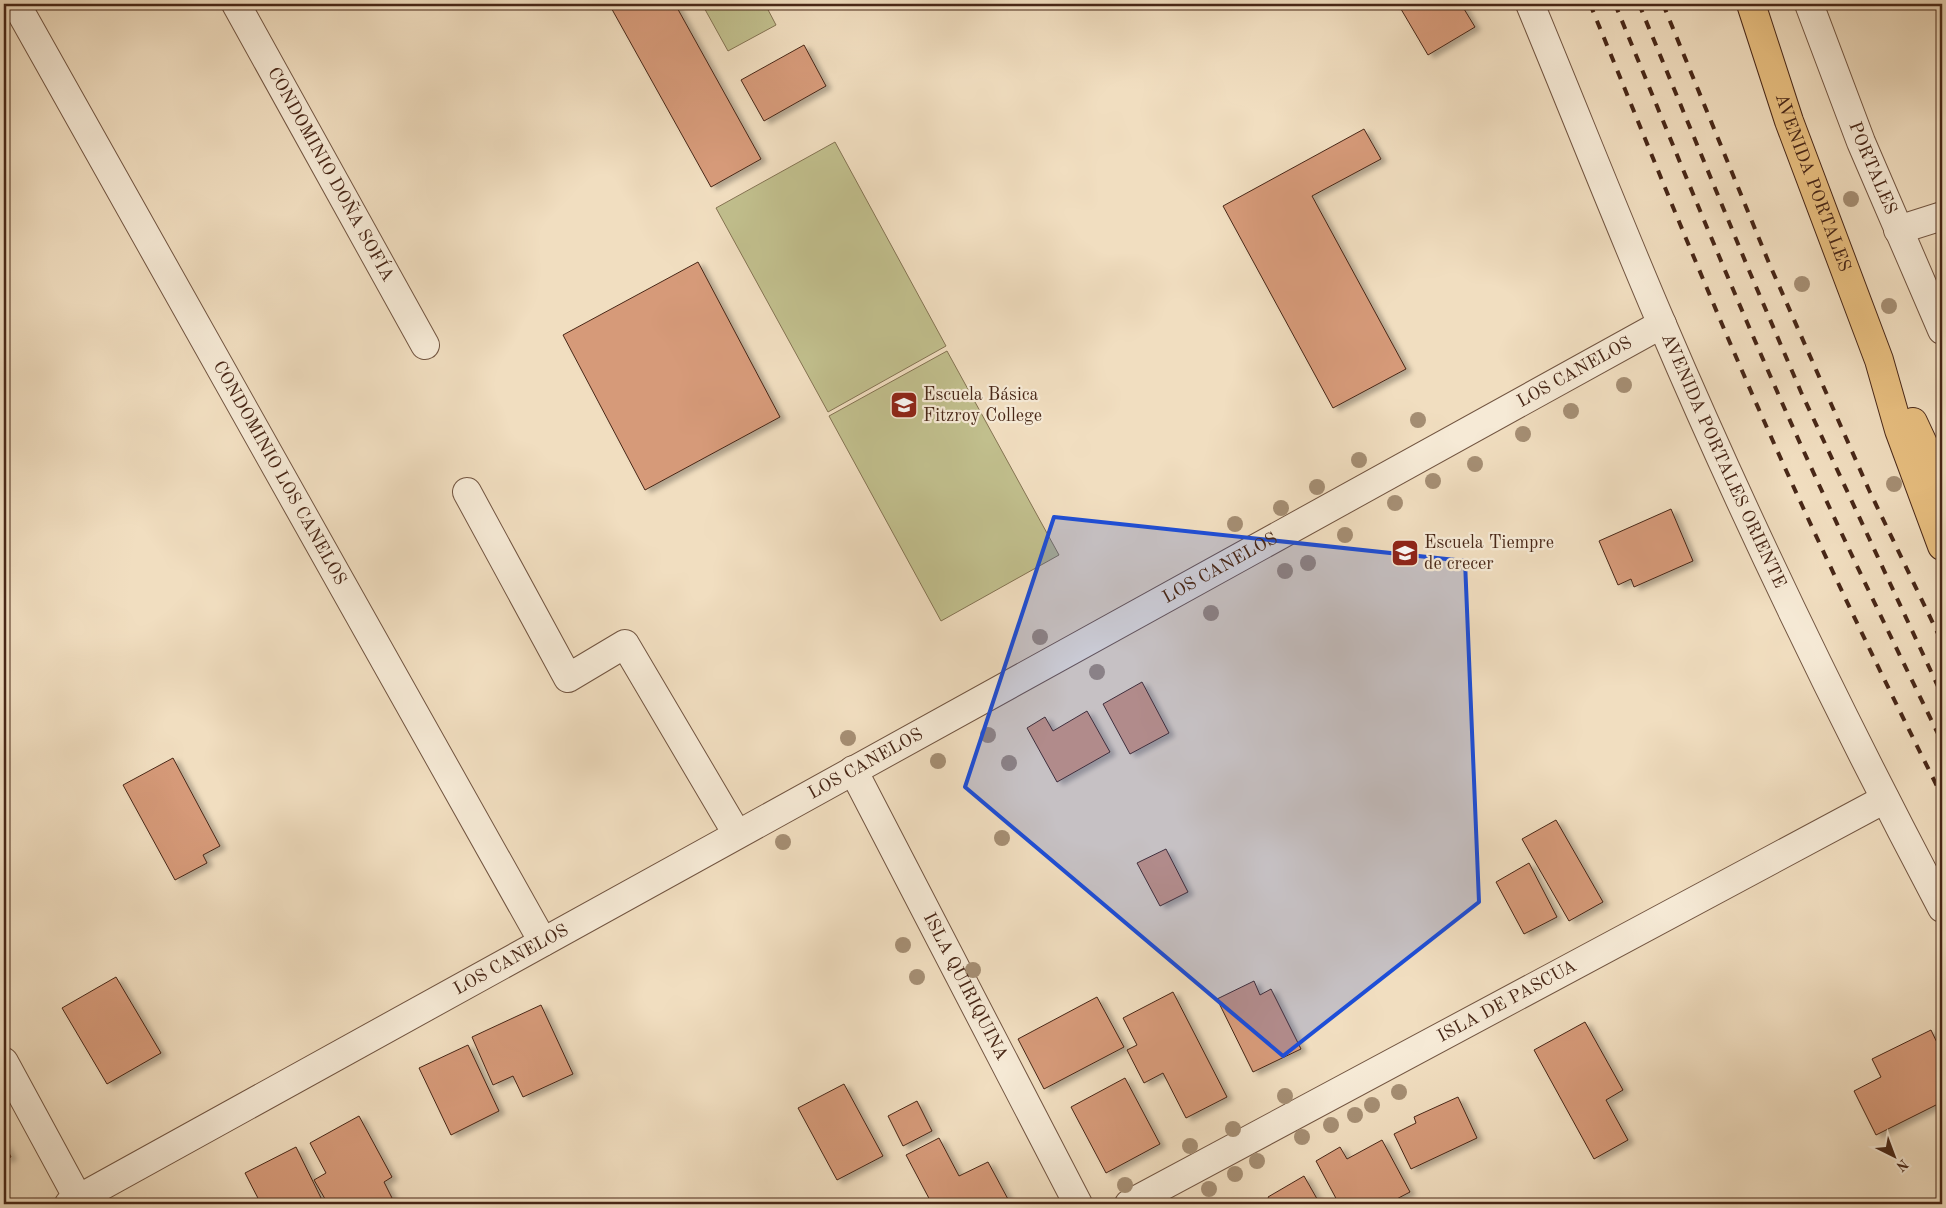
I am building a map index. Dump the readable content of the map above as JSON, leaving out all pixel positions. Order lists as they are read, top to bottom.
{
  "streets": {
    "main road": ["AVENIDA PORTALES"],
    "street": [
      "PORTALES",
      "CONDOMINIO DOÑA SOFÍA",
      "LOS CANELOS",
      "AVENIDA PORTALES ORIENTE",
      "CONDOMINIO LOS CANELOS",
      "ISLA QUIRIQUINA",
      "ISLA DE PASCUA"
    ]
  },
  "crossings": [
    ["LOS CANELOS", "AVENIDA PORTALES ORIENTE"],
    ["LOS CANELOS", "CONDOMINIO LOS CANELOS"],
    ["LOS CANELOS", "ISLA QUIRIQUINA"],
    ["AVENIDA PORTALES ORIENTE", "ISLA DE PASCUA"]
  ],
  "places": {
    "school or university": ["Escuela Básica Fitzroy College", "Escuela Tiempre de crecer"]
  },
  "north": "bottom right"
}
